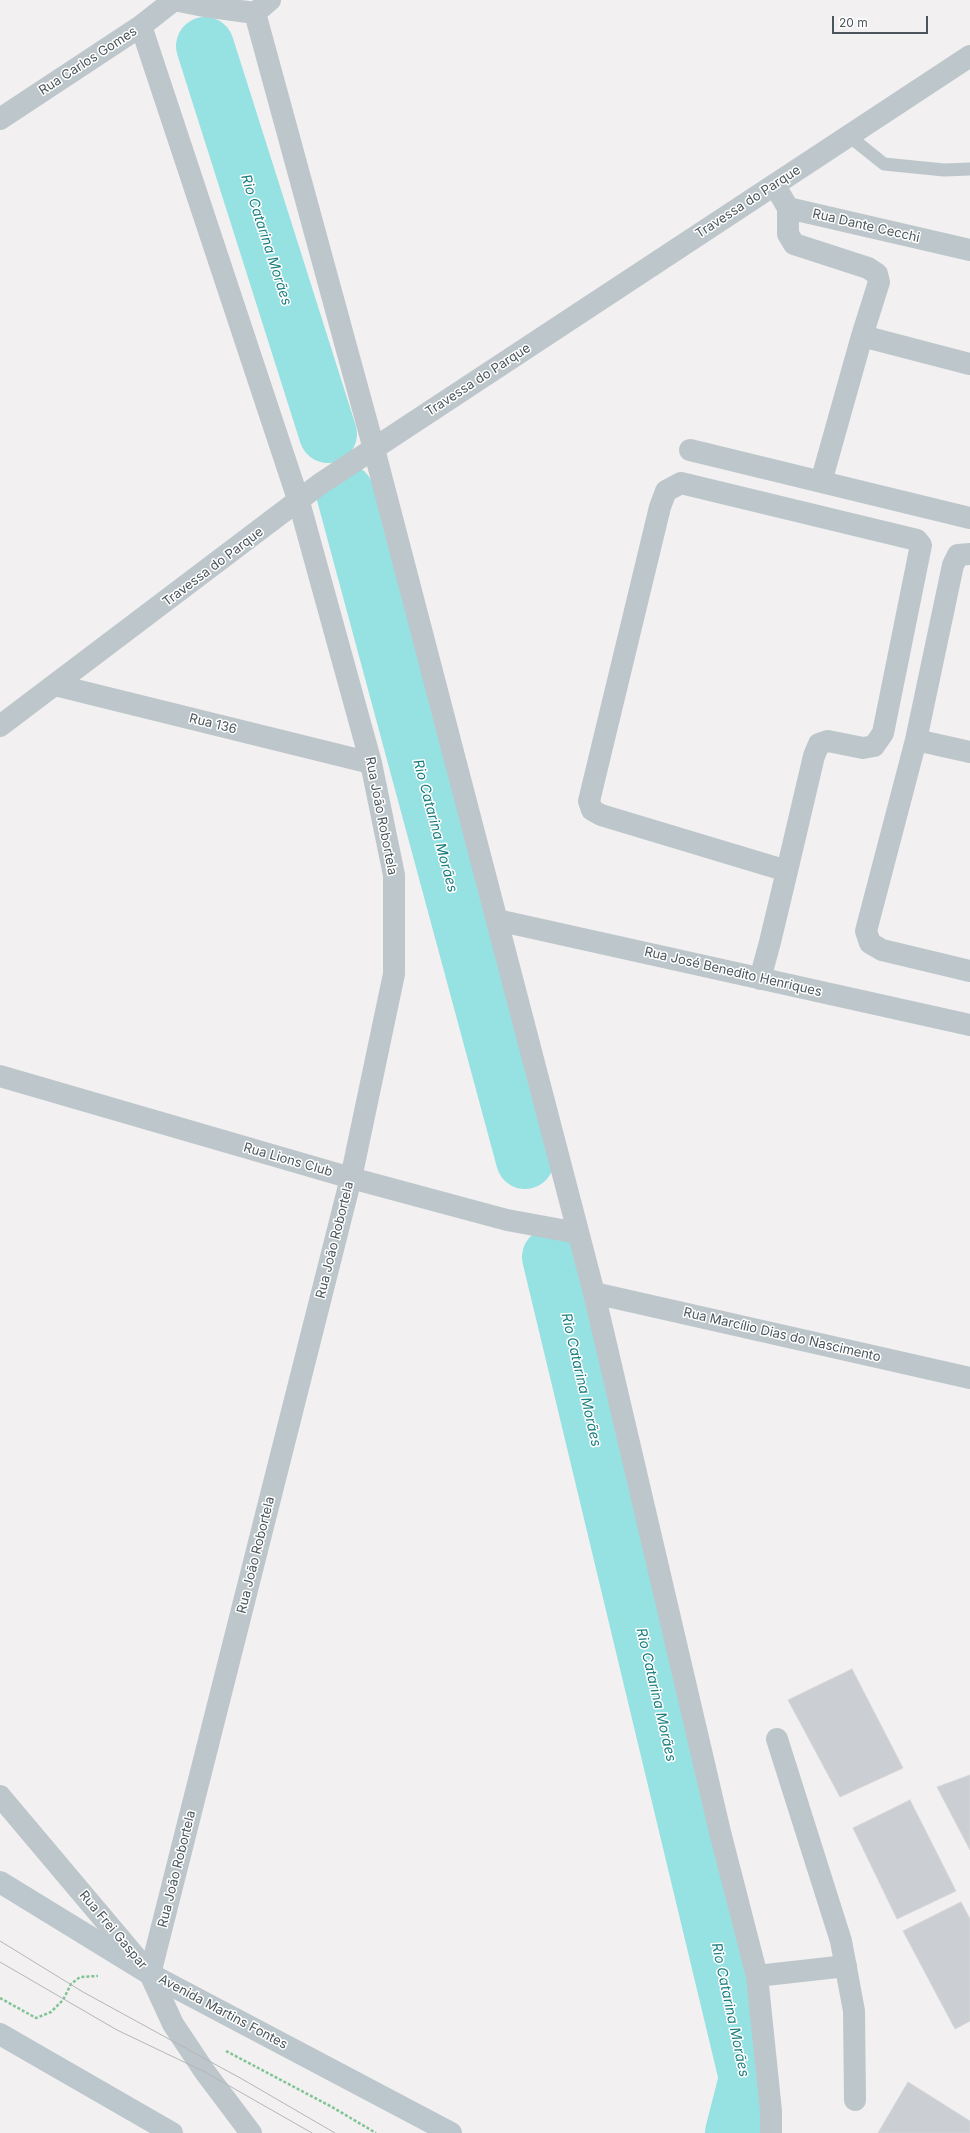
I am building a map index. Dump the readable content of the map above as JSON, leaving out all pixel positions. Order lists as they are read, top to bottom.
{
  "streets": {
    "main road": ["Avenida Martins Fontes"],
    "street": [
      "Rua Carlos Gomes",
      "Travessa do Parque",
      "Rua Dante Cecchi",
      "Rua 136",
      "Rua João Robortela",
      "Rua José Benedito Henriques",
      "Rua Lions Club",
      "Rua Marcílio Dias do Nascimento",
      "Rua Frei Gaspar"
    ]
  },
  "crossings": [
    ["Rua Carlos Gomes", "Rua João Robortela"],
    ["Travessa do Parque", "Rua 136"],
    ["Travessa do Parque", "Rua João Robortela"],
    ["Rua 136", "Rua João Robortela"],
    ["Rua João Robortela", "Rua Lions Club"],
    ["Rua João Robortela", "Rua Frei Gaspar"],
    ["Rua João Robortela", "Avenida Martins Fontes"],
    ["Rua Frei Gaspar", "Avenida Martins Fontes"]
  ],
  "water": ["Rio Catarina Morães"],
  "scale_bar": "20 m"
}
